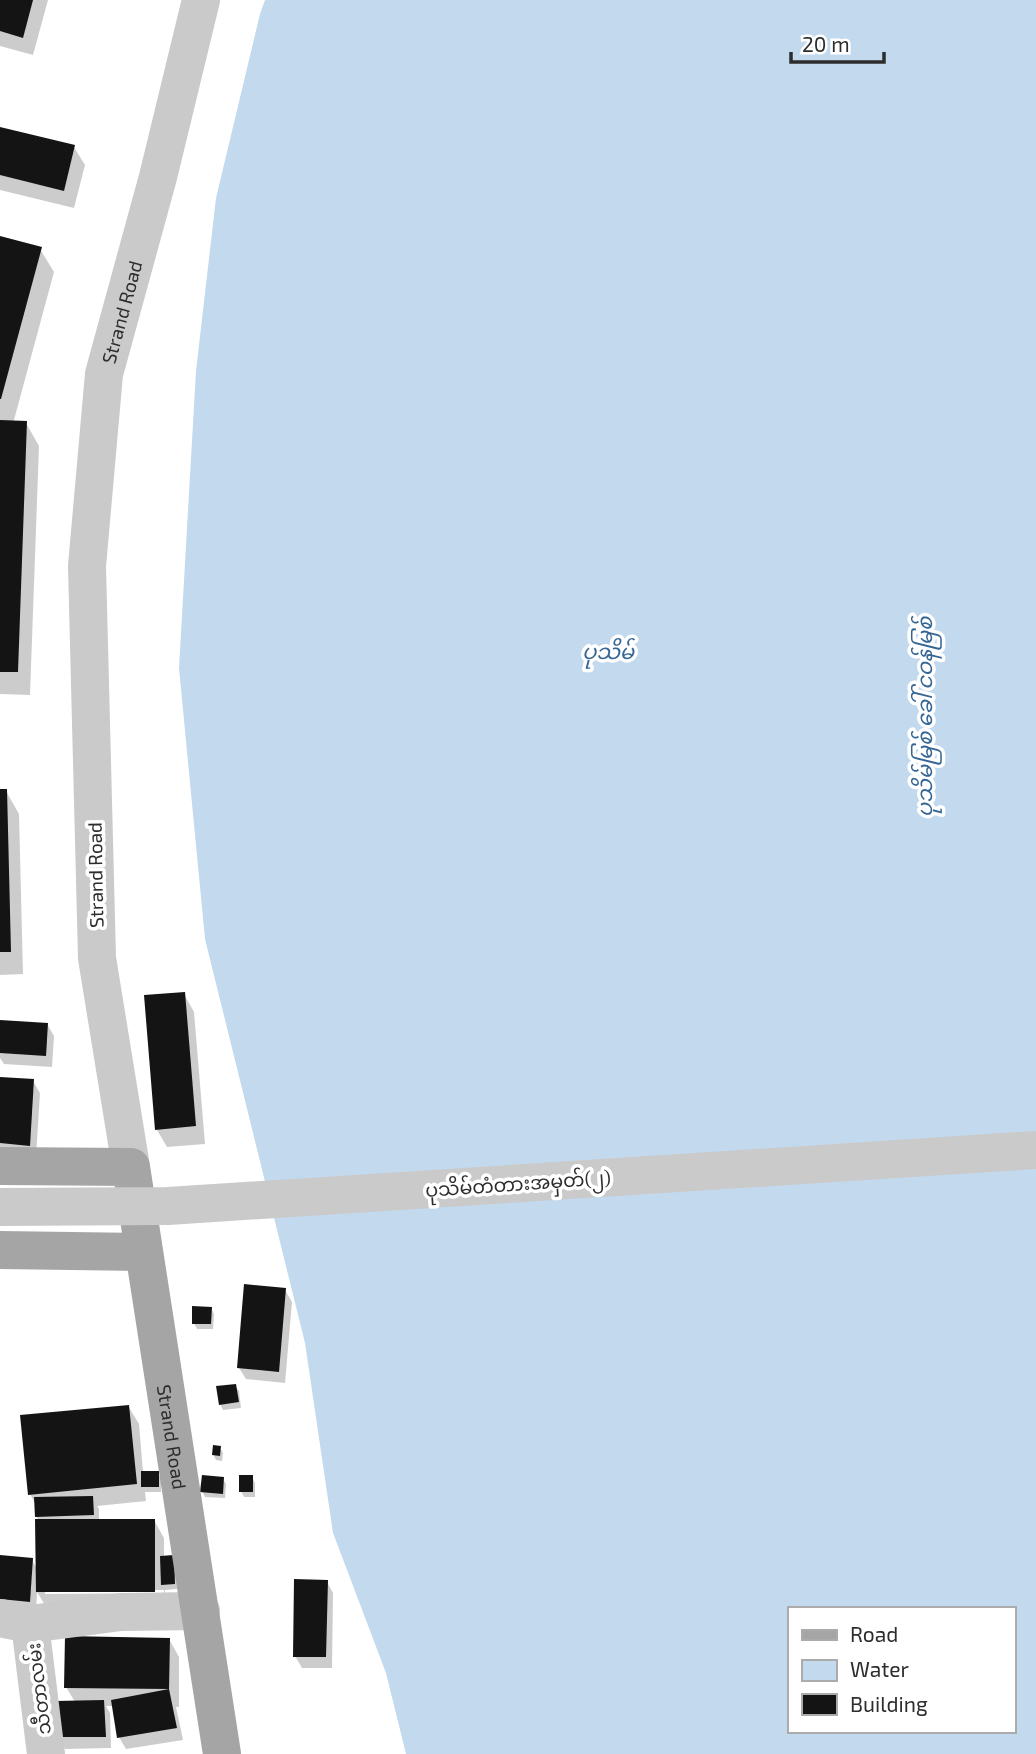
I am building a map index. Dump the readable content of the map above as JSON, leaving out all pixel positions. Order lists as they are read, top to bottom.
{
  "streets": {
    "main road": ["Strand Road"],
    "street": ["ပုသိမ်တံတားအမှတ်(၂)", "သီတာလမ်း"]
  },
  "water": ["ပုသိမ်", "ပုသိမ်မြစ် ခေါ် ငဝန်မြစ်"],
  "legend": ["Road", "Water", "Building"],
  "scale_bar": "20 m"
}
